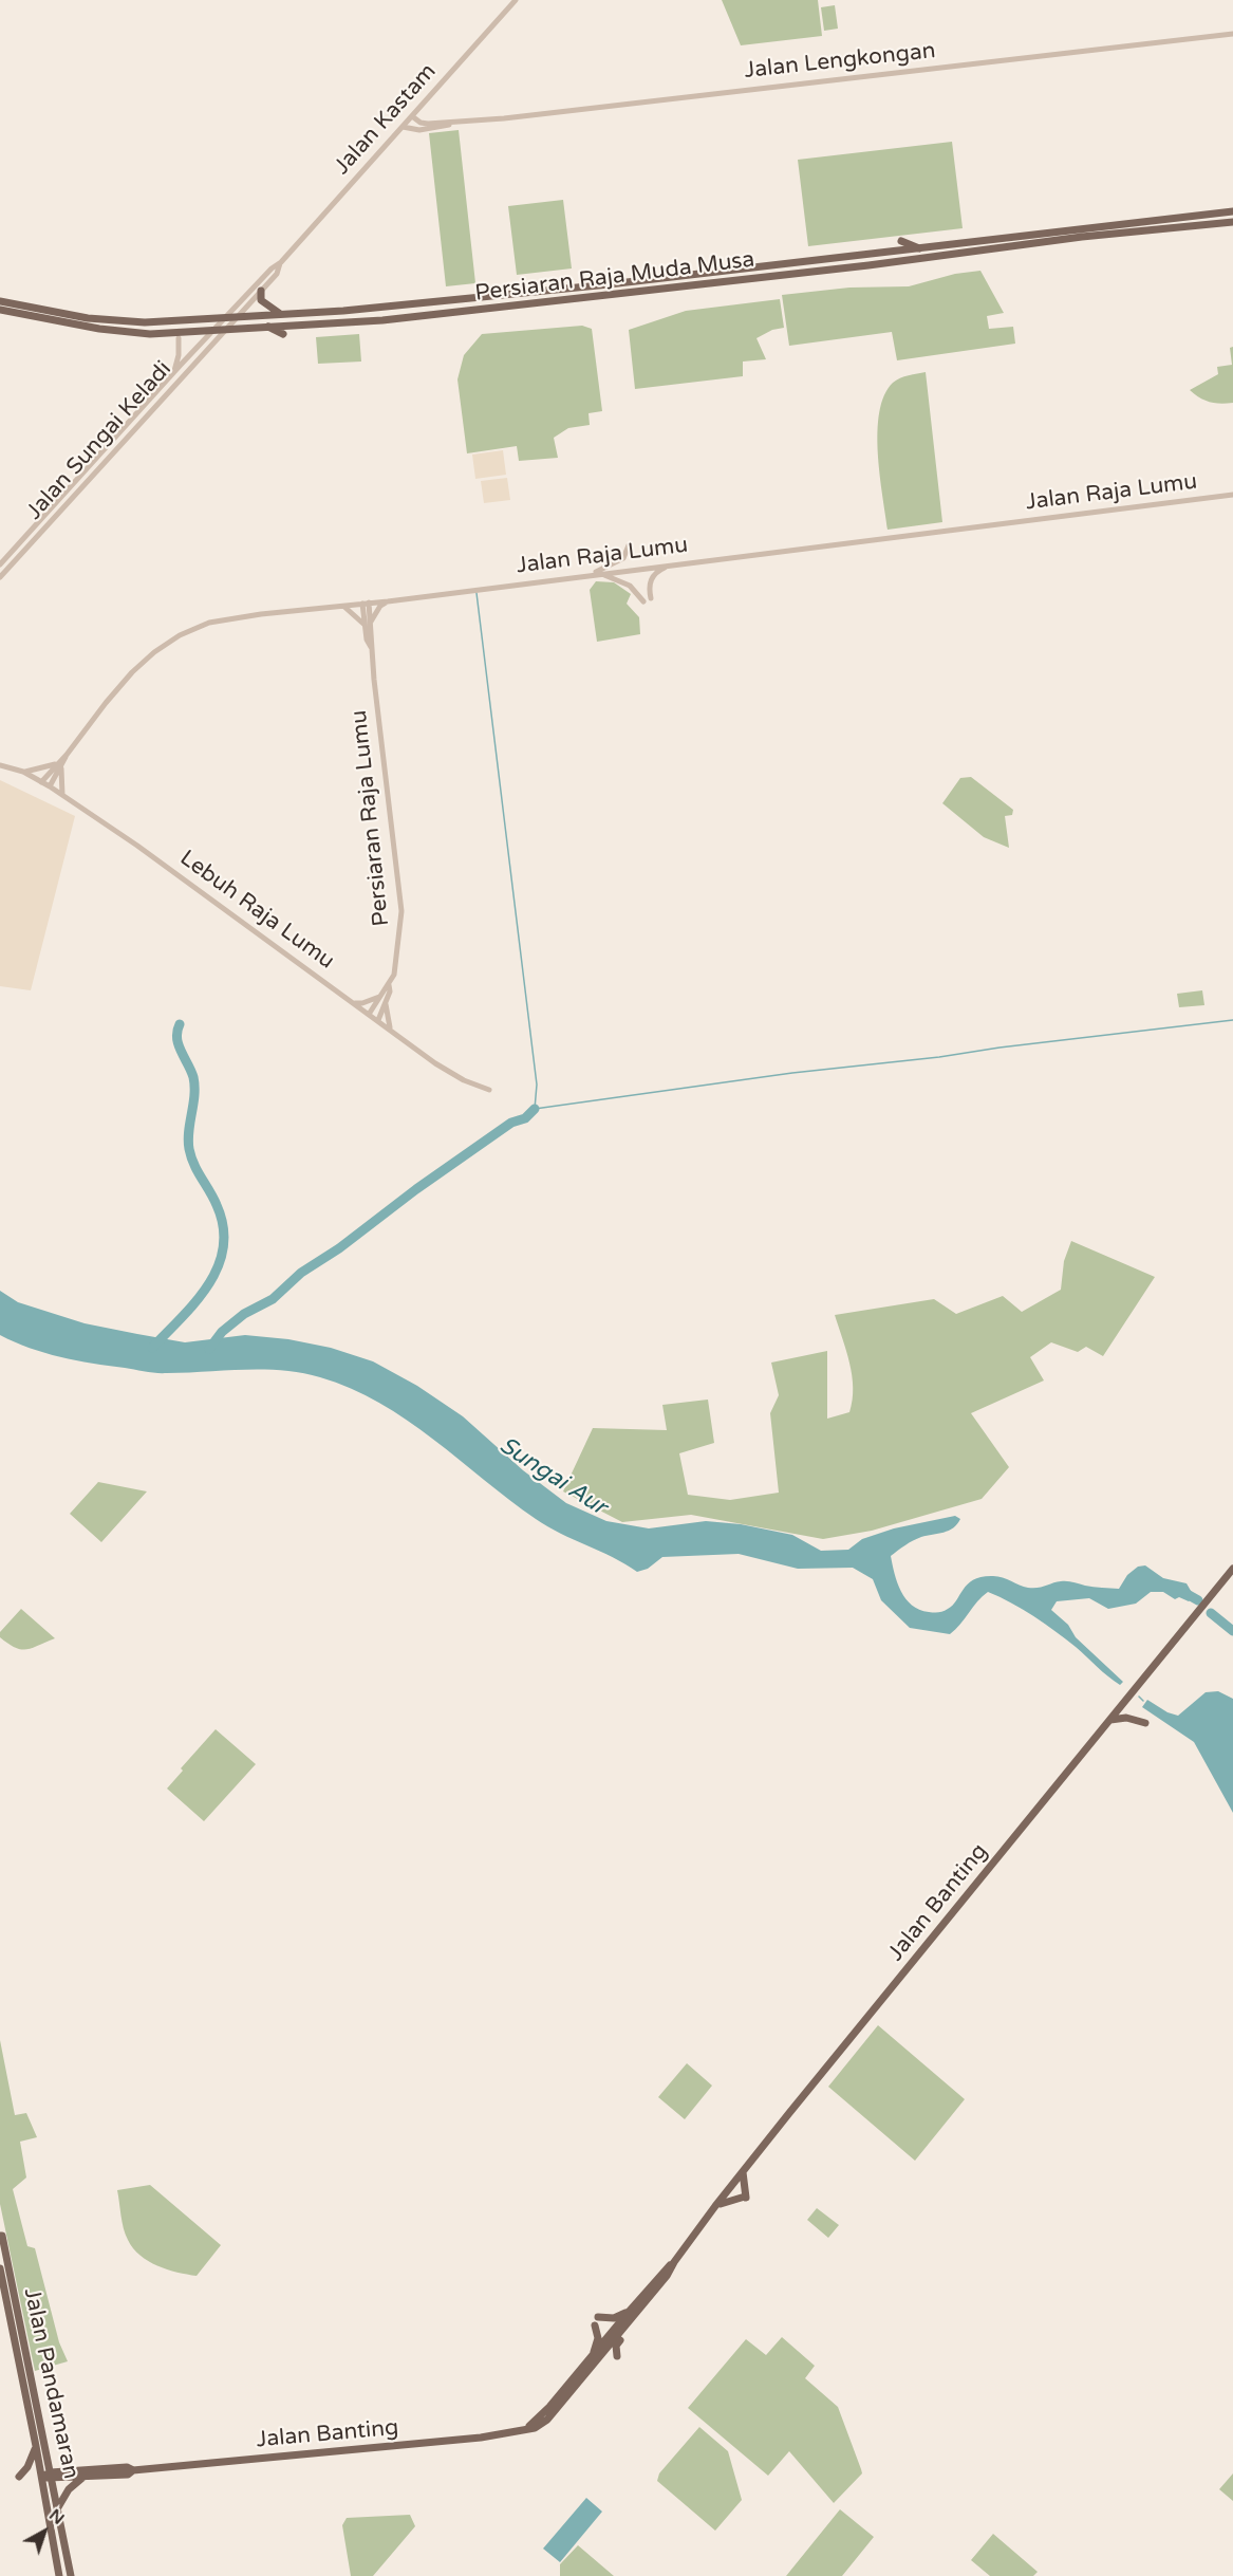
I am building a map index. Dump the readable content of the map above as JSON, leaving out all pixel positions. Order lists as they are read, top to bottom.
{
  "streets": {
    "main road": ["Persiaran Raja Muda Musa", "Jalan Banting", "Jalan Pandamaran"],
    "street": [
      "Jalan Lengkongan",
      "Jalan Kastam",
      "Jalan Sungai Keladi",
      "Jalan Raja Lumu",
      "Persiaran Raja Lumu",
      "Lebuh Raja Lumu"
    ]
  },
  "crossings": [
    ["Jalan Lengkongan", "Jalan Kastam"],
    ["Jalan Kastam", "Persiaran Raja Muda Musa"],
    ["Jalan Kastam", "Jalan Sungai Keladi"],
    ["Persiaran Raja Muda Musa", "Jalan Sungai Keladi"],
    ["Jalan Raja Lumu", "Persiaran Raja Lumu"],
    ["Jalan Banting", "Jalan Pandamaran"]
  ],
  "water": ["Sungai Aur"],
  "north": "top right"
}
